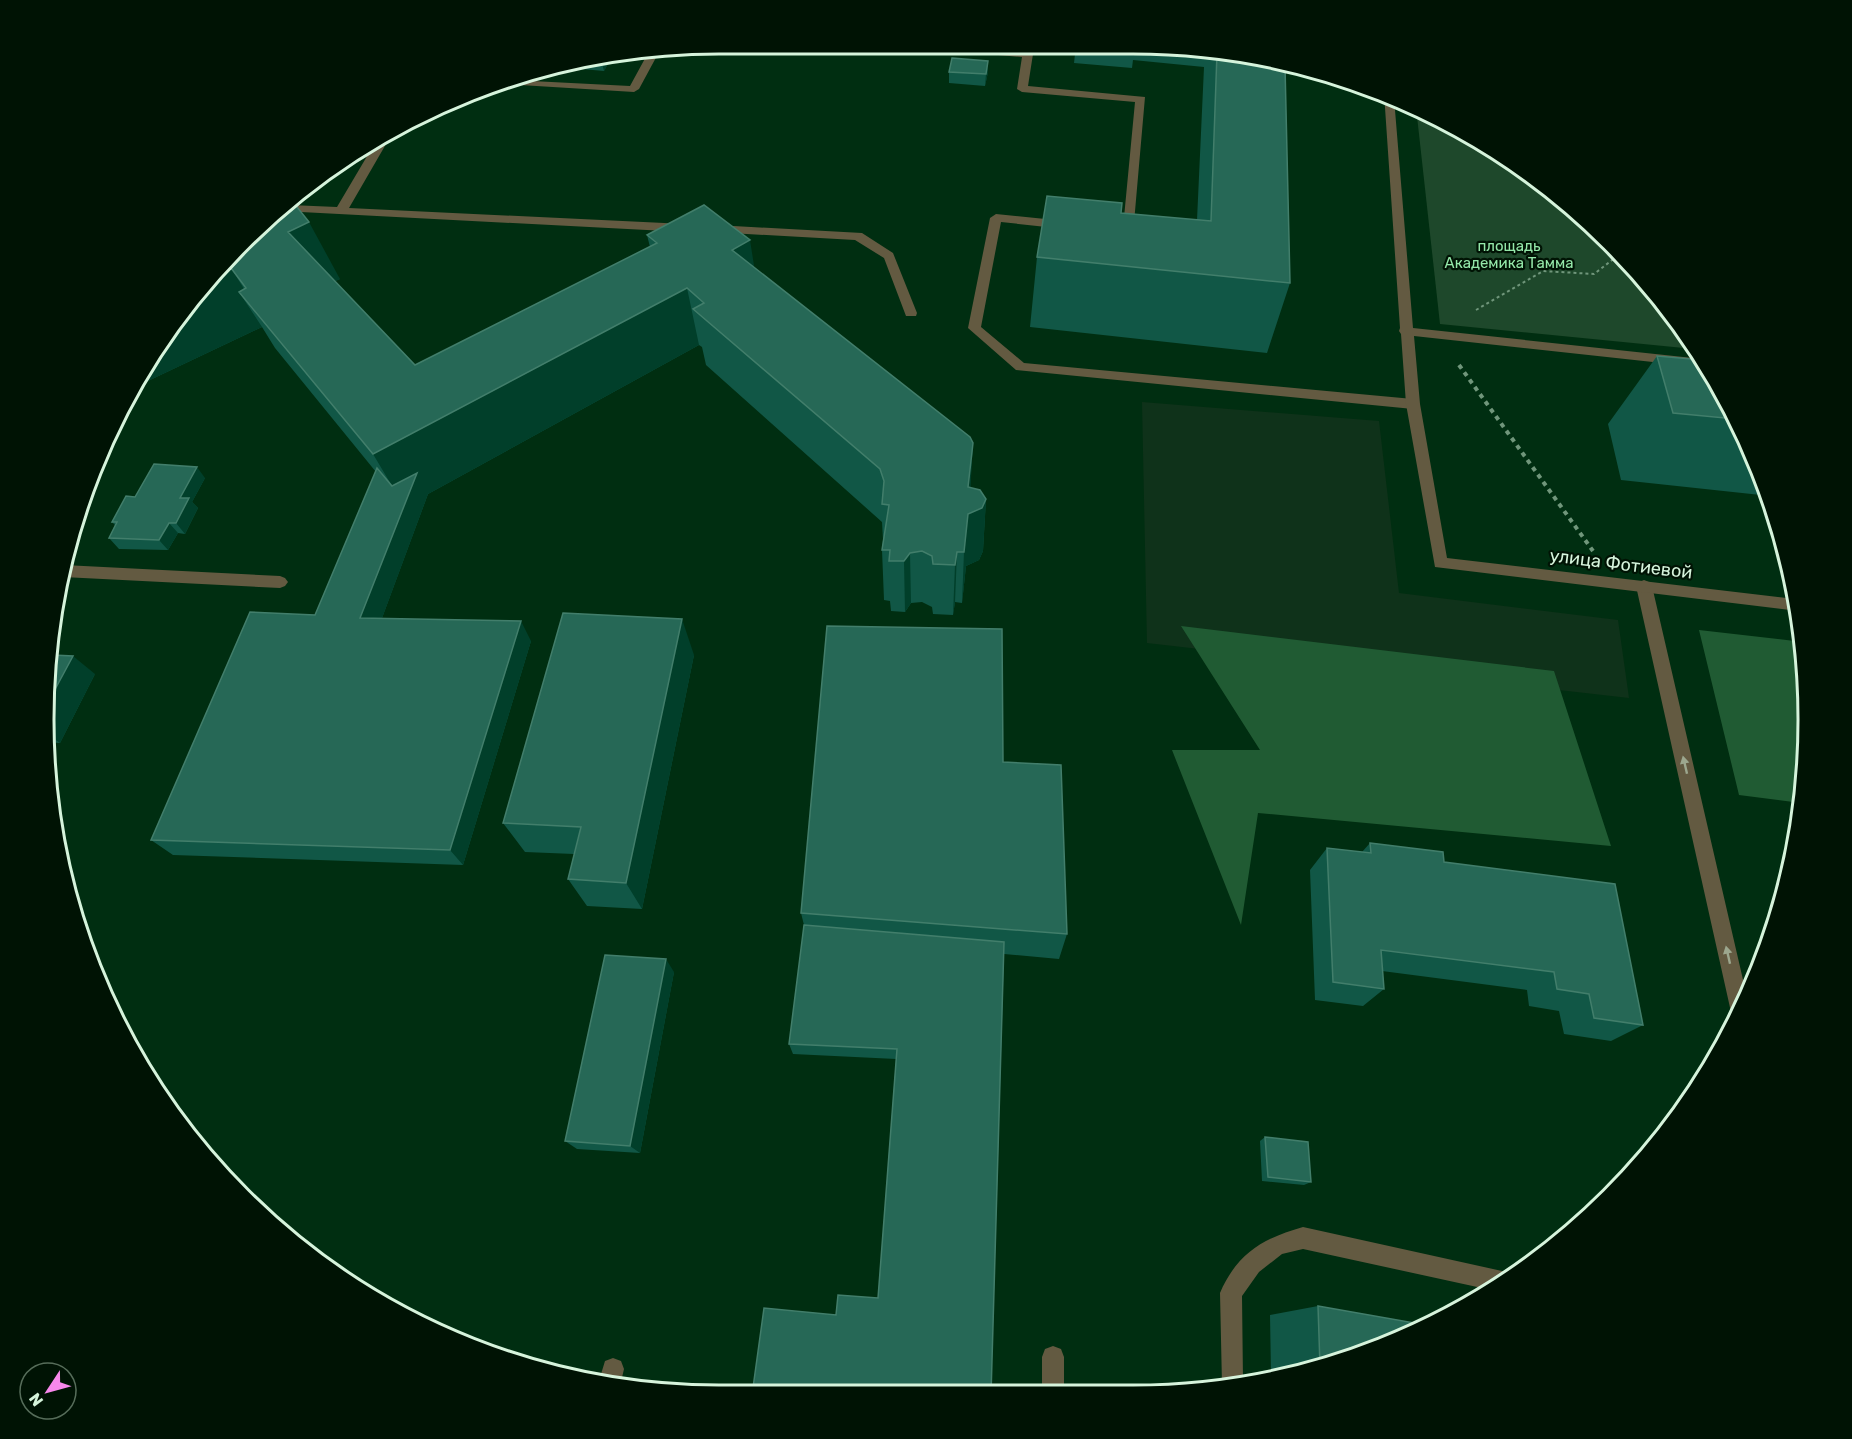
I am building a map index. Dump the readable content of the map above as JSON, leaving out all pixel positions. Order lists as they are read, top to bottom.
{
  "streets": {
    "street": ["улица Фотиевой"]
  },
  "parks": ["площадь Академика Тамма"],
  "north": "bottom left"
}
